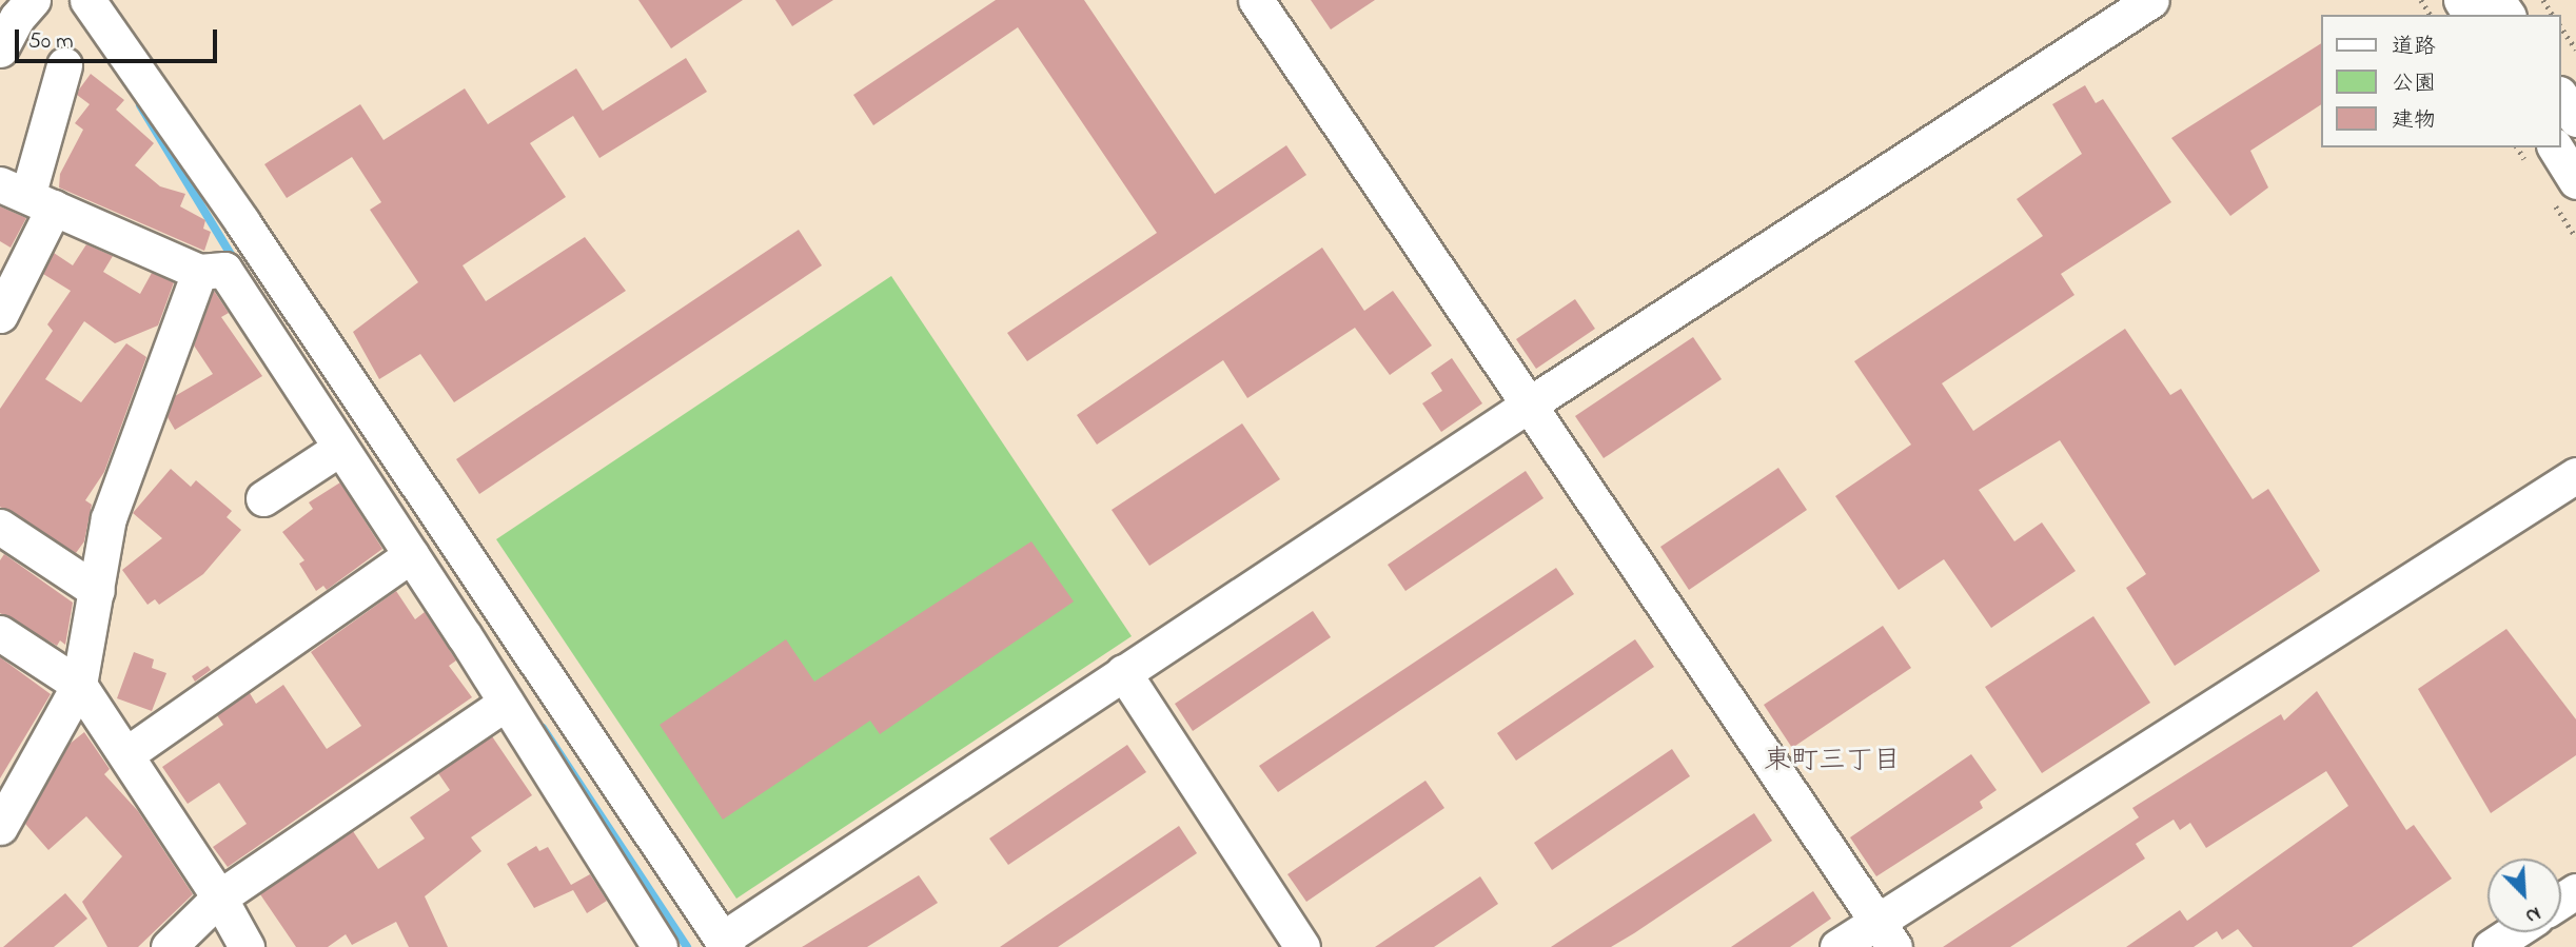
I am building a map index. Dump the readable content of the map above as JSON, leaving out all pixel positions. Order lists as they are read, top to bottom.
{
  "districts": ["東町三丁目"],
  "legend": ["道路", "公園", "建物"],
  "scale_bar": "50 m",
  "north": "bottom right"
}
